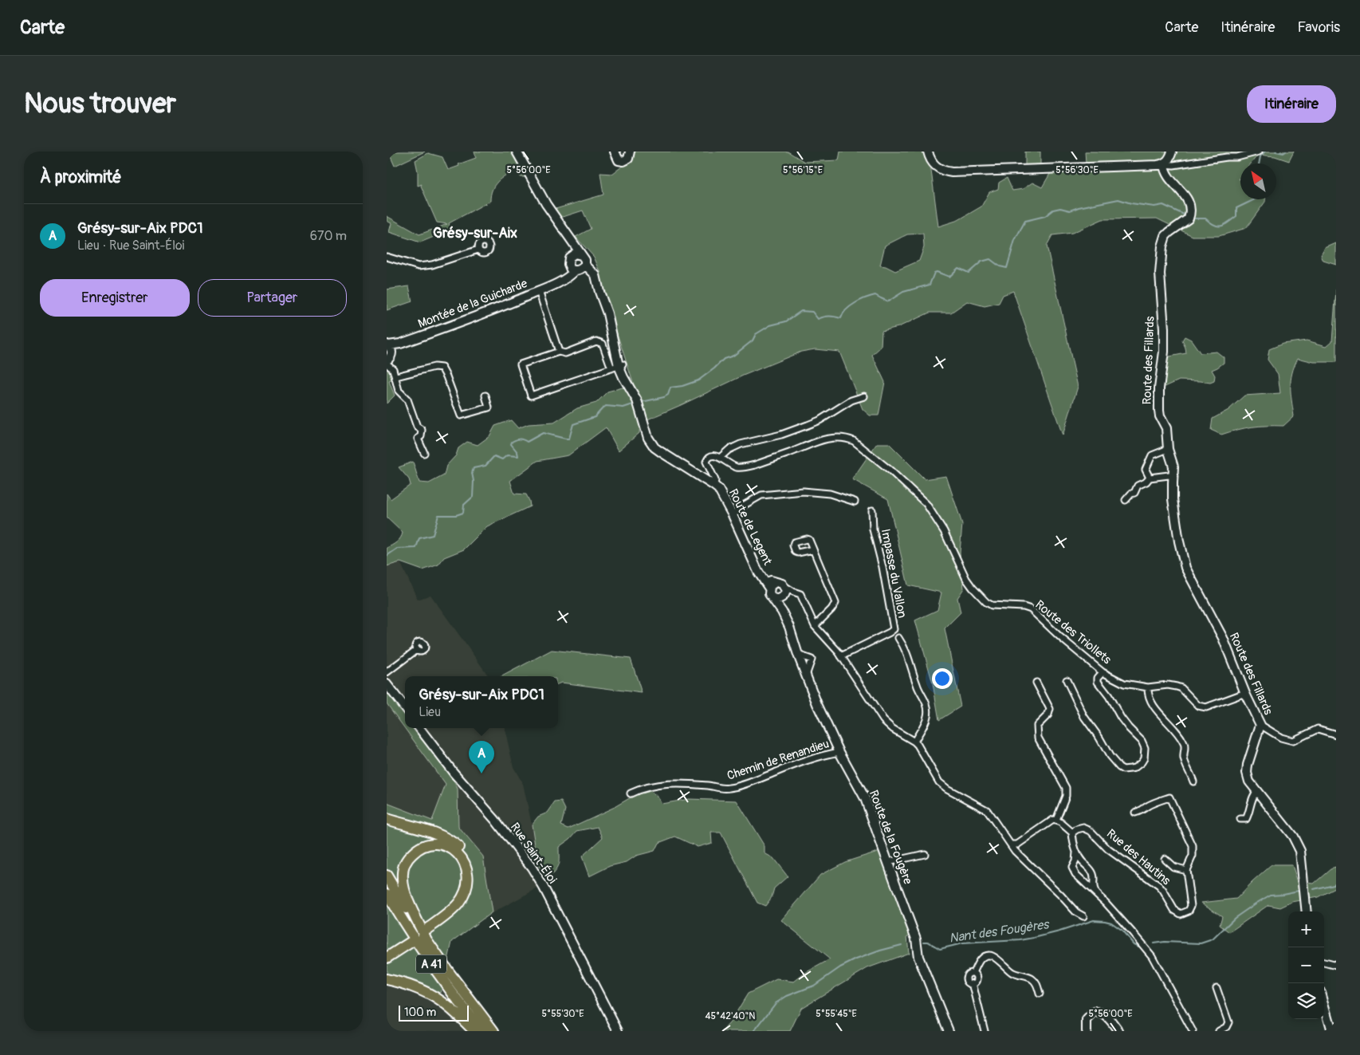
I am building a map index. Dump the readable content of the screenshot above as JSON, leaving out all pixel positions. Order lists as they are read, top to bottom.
{
  "streets": {
    "highway": ["A 41"],
    "street": [
      "Montée de la Guicharde",
      "Route des Fillards",
      "Route de Legent",
      "Impasse du Vallon",
      "Route des Triollets",
      "Chemin de Renandieu",
      "Route de la Fougère",
      "Rue Saint-Éloi",
      "Rue des Hautins"
    ]
  },
  "crossings": [
    ["Montée de la Guicharde", "Route de Legent"],
    ["Route des Fillards", "Route des Triollets"],
    ["Route de Legent", "Route de la Fougère"],
    ["Chemin de Renandieu", "Route de la Fougère"]
  ],
  "districts": ["Grésy-sur-Aix"],
  "water": ["Nant des Fougères"],
  "scale_bar": "100 m",
  "north": "top left",
  "page": {
    "header": "Carte",
    "nav": ["Carte", "Itinéraire", "Favoris"],
    "buttons": [
      "Itinéraire",
      ["Enregistrer", "Partager"]
    ],
    "title": "Nous trouver",
    "heading": "À proximité",
    "list": [
      {
        "mark": "A",
        "name": "Grésy-sur-Aix PDC1",
        "note": "Lieu · Rue Saint-Éloi",
        "value": "670 m"
      }
    ],
    "popup": ["Grésy-sur-Aix PDC1", "Lieu"],
    "pins": "A",
    "map_buttons": ["+", "−"],
    "scale": "100 m"
  },
  "coordinates": [
    "5°56'00\"E",
    "5°56'15\"E",
    "5°56'30\"E",
    "5°55'30\"E",
    "5°55'45\"E",
    "45°42'40\"N"
  ]
}
